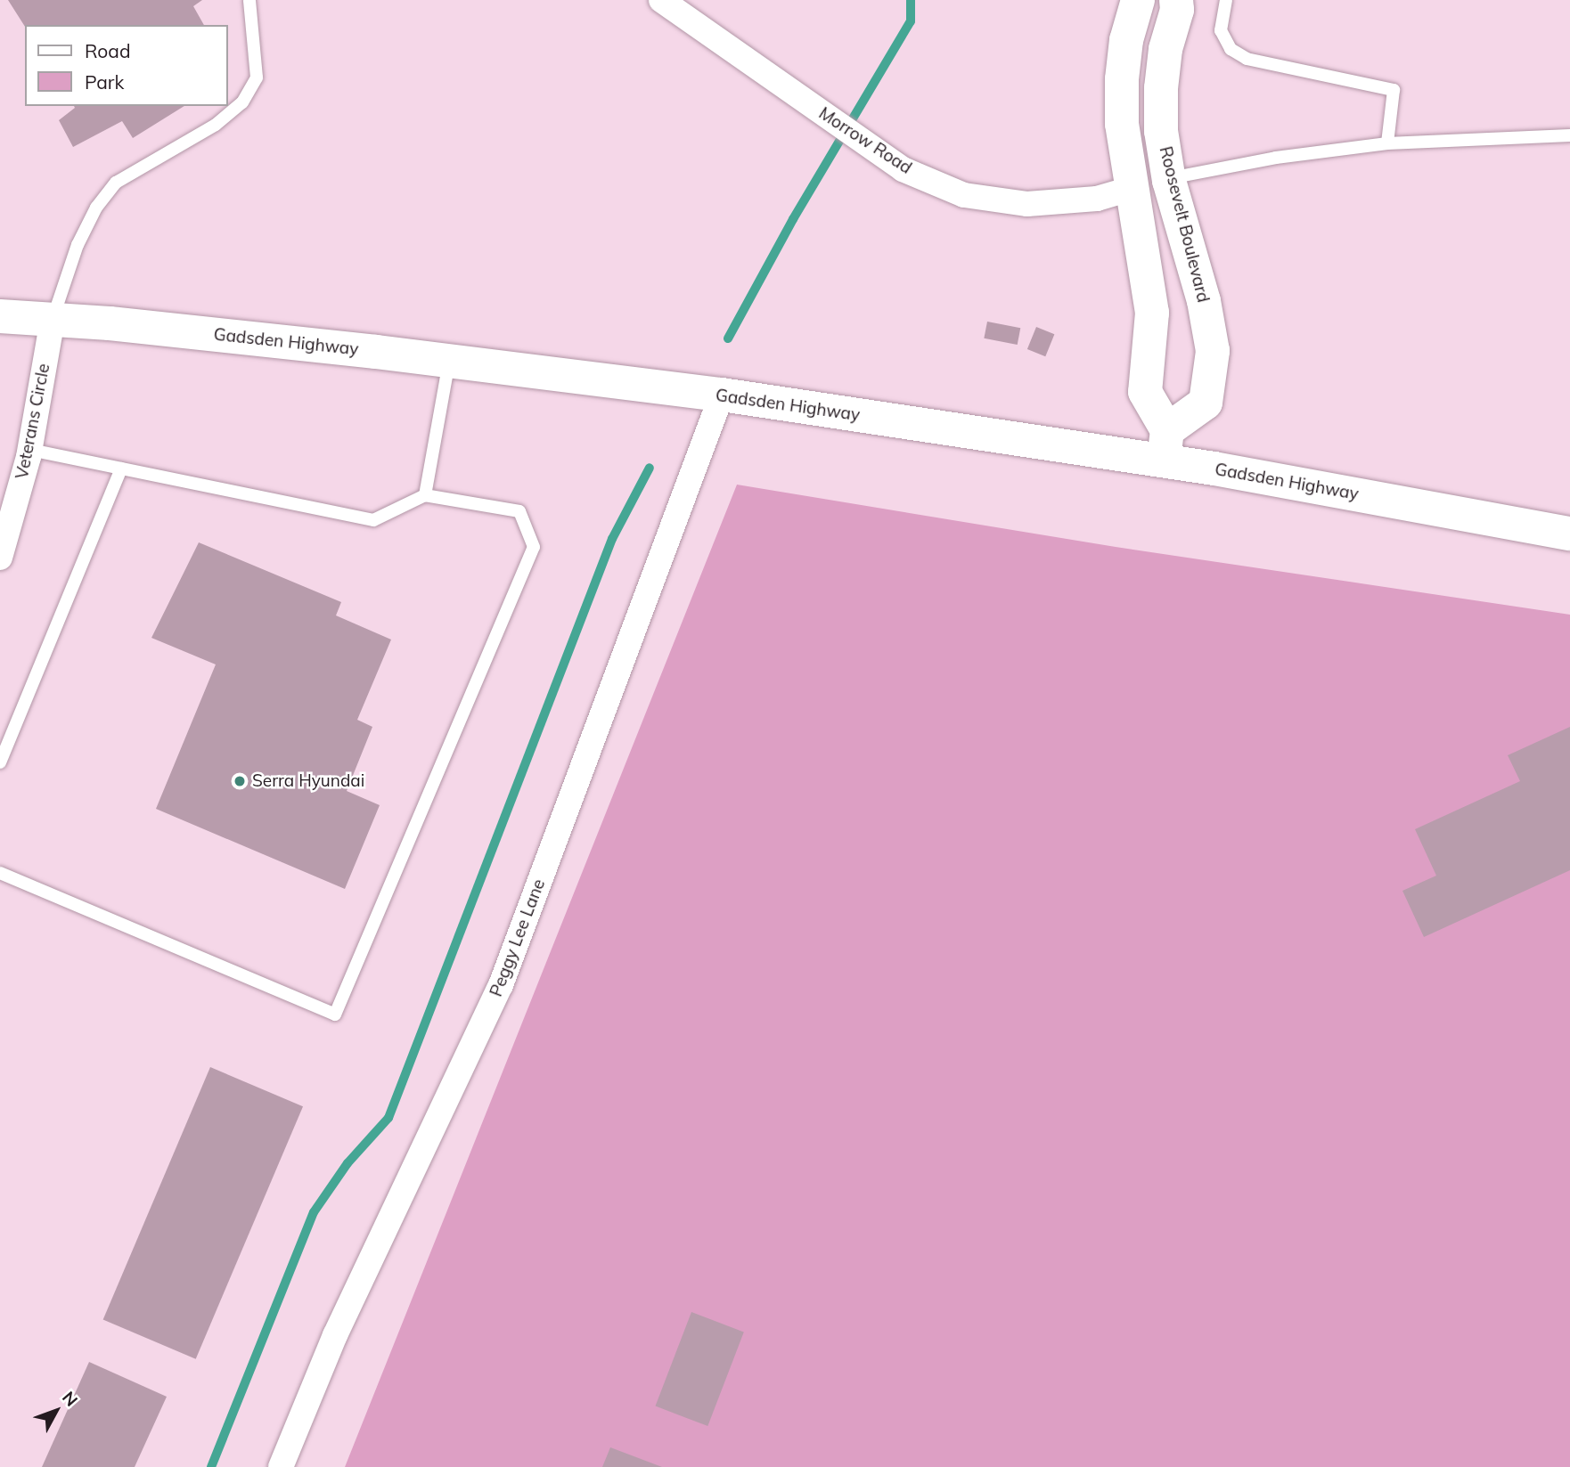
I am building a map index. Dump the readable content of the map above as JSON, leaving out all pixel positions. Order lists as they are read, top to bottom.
{
  "streets": {
    "main road": ["Roosevelt Boulevard", "Gadsden Highway"],
    "street": ["Morrow Road", "Veterans Circle", "Peggy Lee Lane"]
  },
  "crossings": [
    ["Roosevelt Boulevard", "Gadsden Highway"],
    ["Gadsden Highway", "Veterans Circle"],
    ["Gadsden Highway", "Peggy Lee Lane"]
  ],
  "places": ["Serra Hyundai"],
  "legend": ["Road", "Park"],
  "north": "top right"
}
